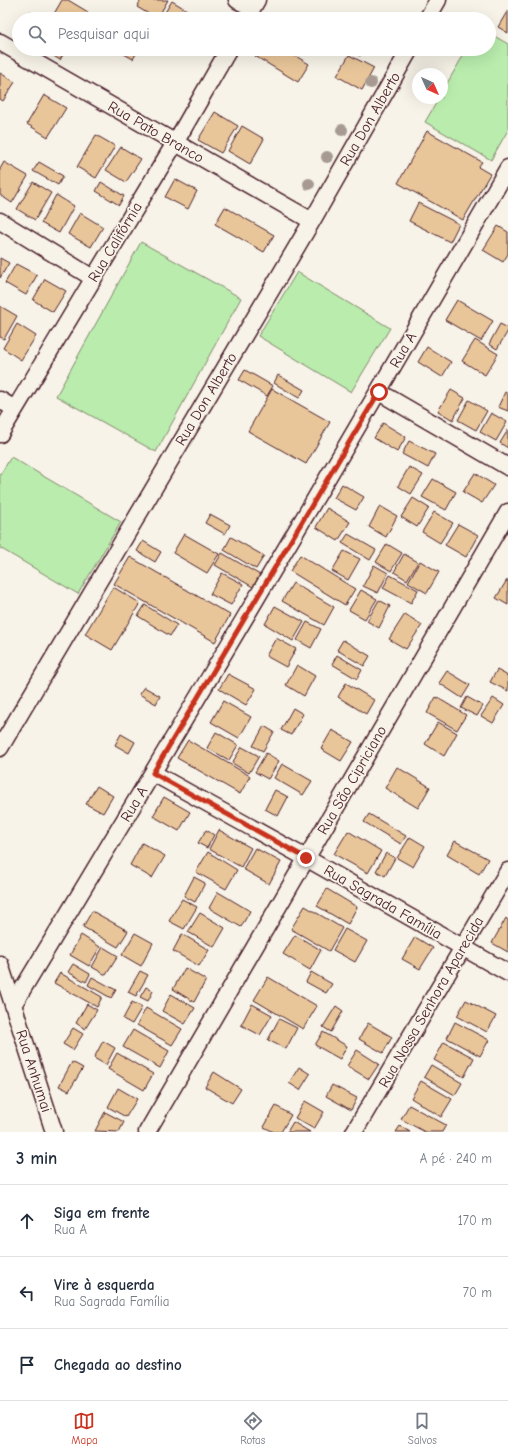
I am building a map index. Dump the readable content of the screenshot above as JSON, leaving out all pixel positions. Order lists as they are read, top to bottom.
{
  "streets": {
    "street": [
      "Rua Don Alberto",
      "Rua Pato Branco",
      "Rua Califórnia",
      "Rua A",
      "Rua São Cipriciano",
      "Rua Sagrada Família",
      "Rua Nossa Senhora Aparecida",
      "Rua Anhumai"
    ]
  },
  "crossings": [
    ["Rua Don Alberto", "Rua Pato Branco"],
    ["Rua Pato Branco", "Rua Califórnia"],
    ["Rua A", "Rua Sagrada Família"],
    ["Rua A", "Rua Anhumai"],
    ["Rua São Cipriciano", "Rua Sagrada Família"],
    ["Rua Sagrada Família", "Rua Nossa Senhora Aparecida"]
  ],
  "north": "bottom right",
  "page": {
    "search": "Pesquisar aqui",
    "heading": ["3 min", "A pé · 240 m"],
    "list": [
      ["Siga em frente", "Rua A", "170 m"],
      ["Vire à esquerda", "Rua Sagrada Família", "70 m"],
      "Chegada ao destino"
    ],
    "nav": ["Mapa", "Rotas", "Salvos"]
  }
}
